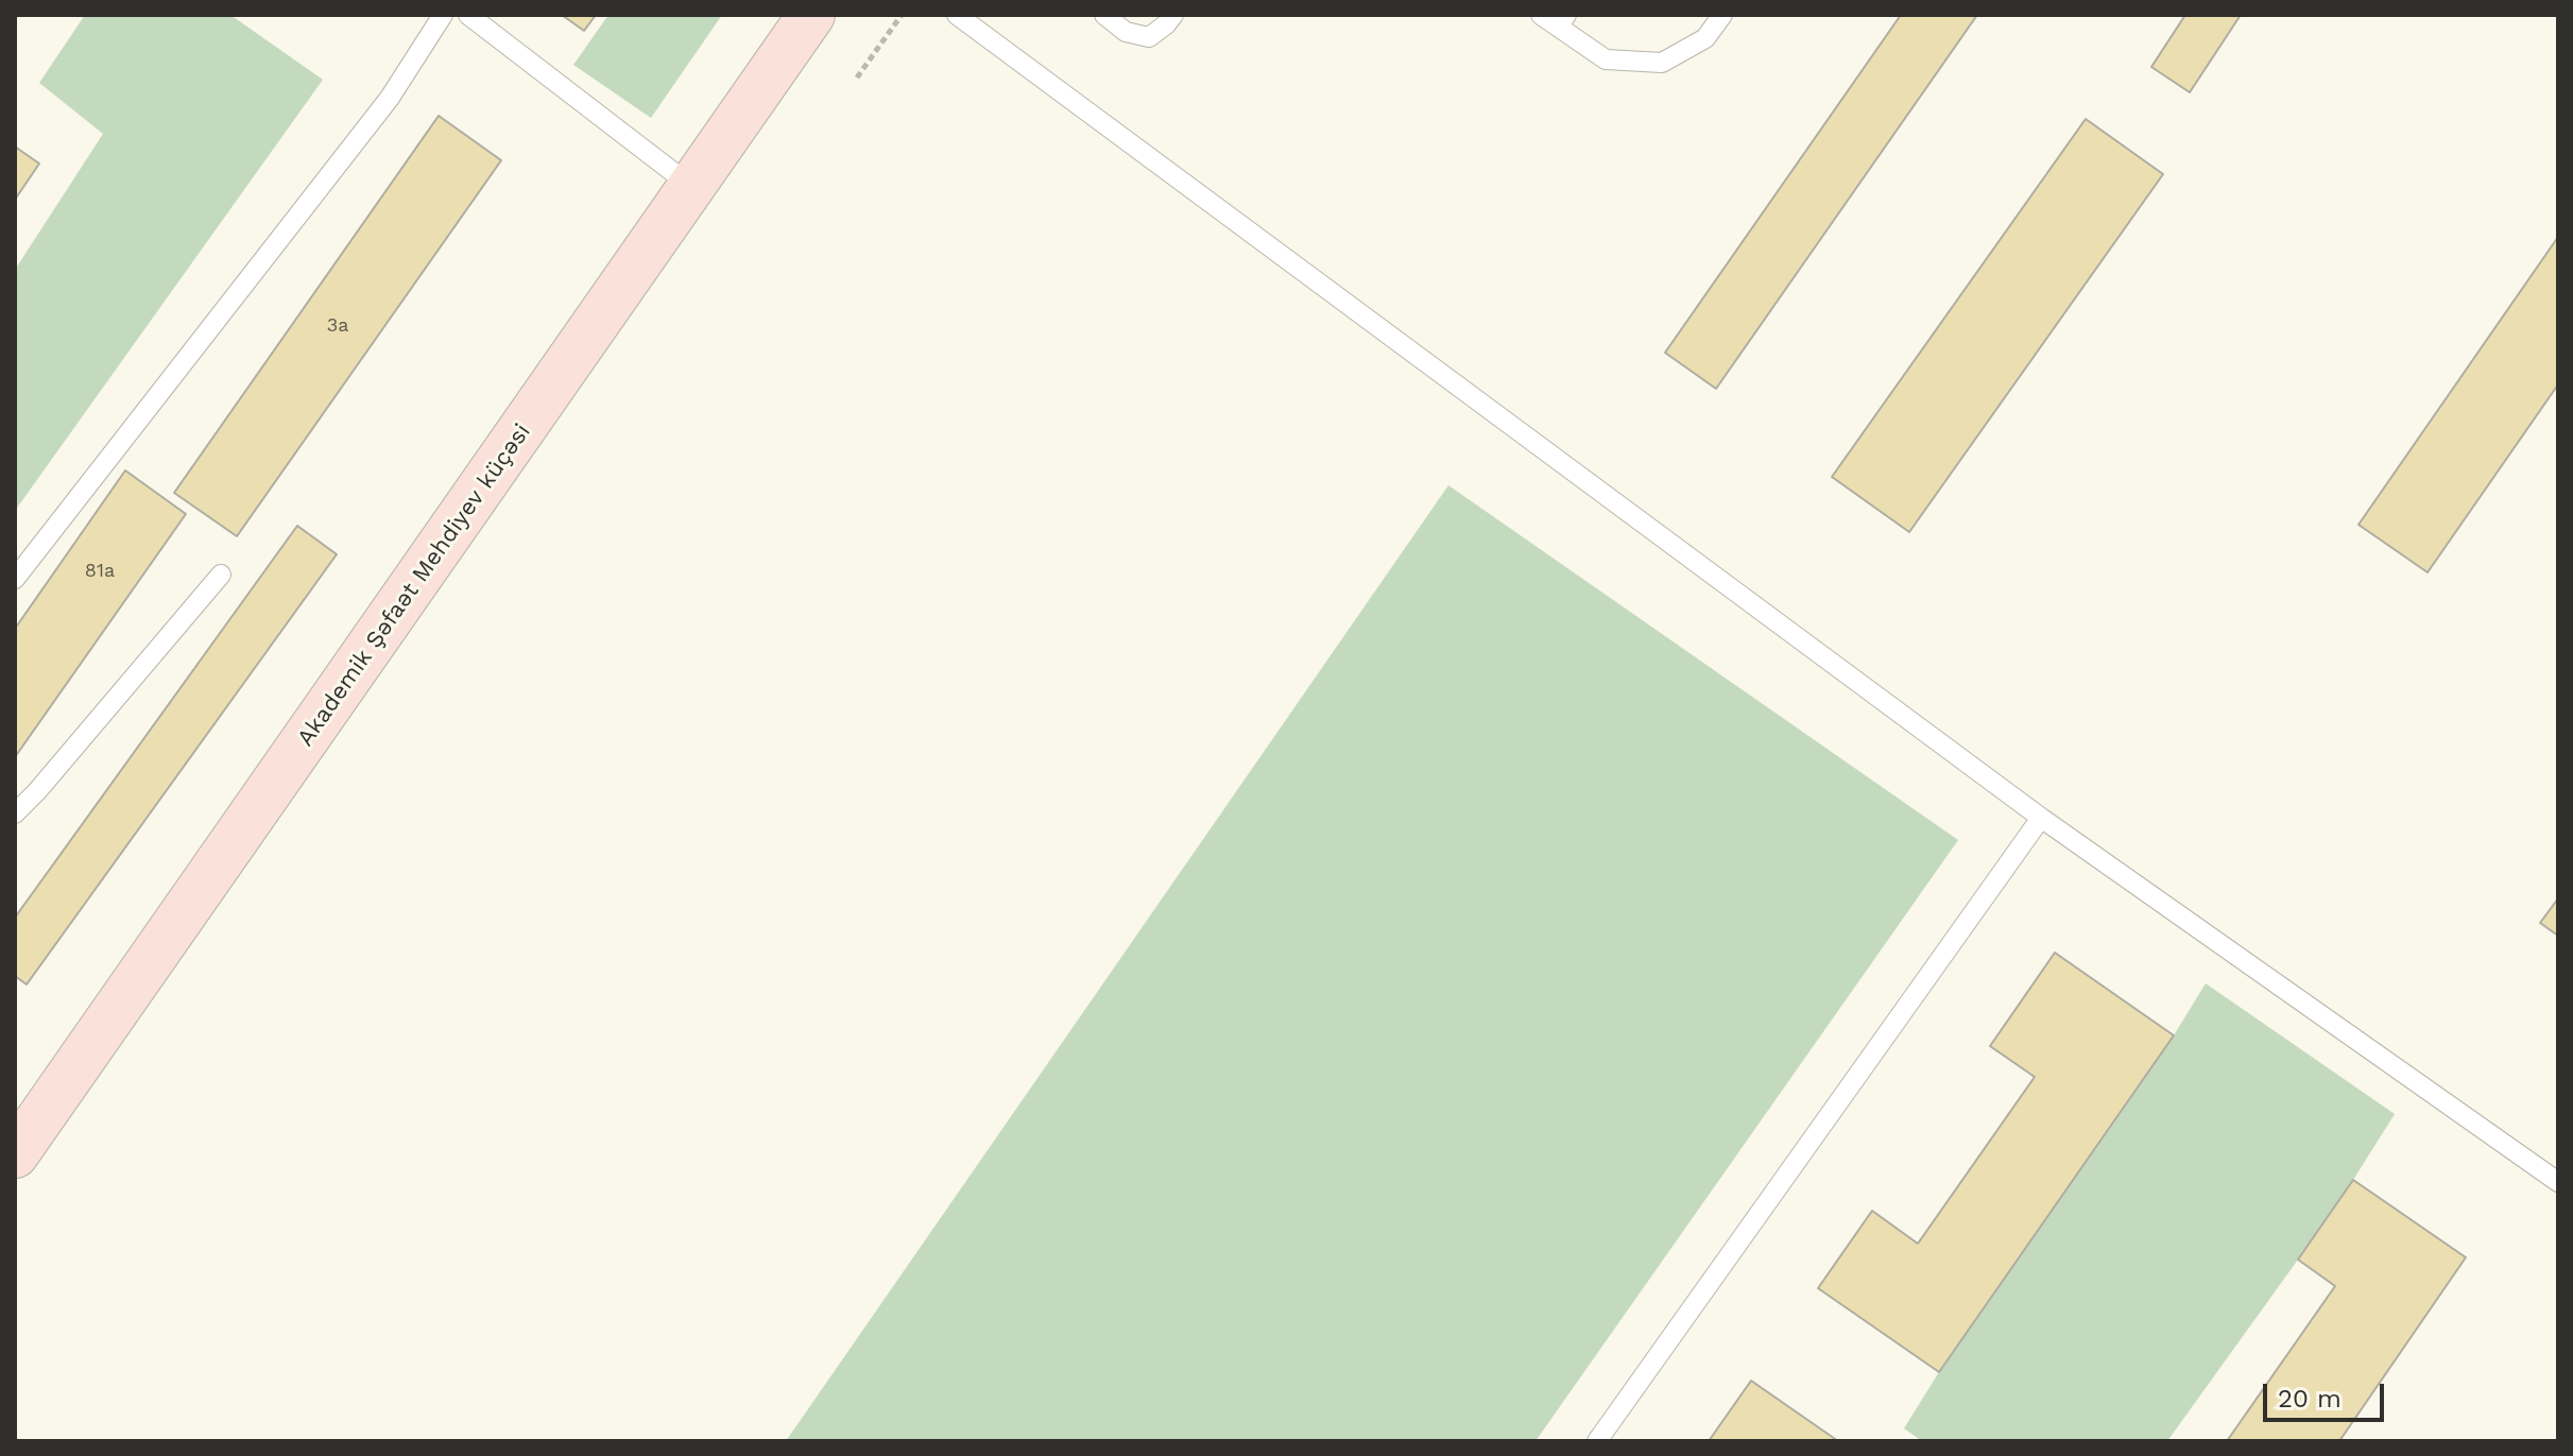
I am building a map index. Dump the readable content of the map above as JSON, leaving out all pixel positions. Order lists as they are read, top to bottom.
{
  "streets": {
    "main road": ["Akademik Şəfaət Mehdiyev küçəsi"]
  },
  "house_numbers": ["3a", "81a"],
  "scale_bar": "20 m"
}
